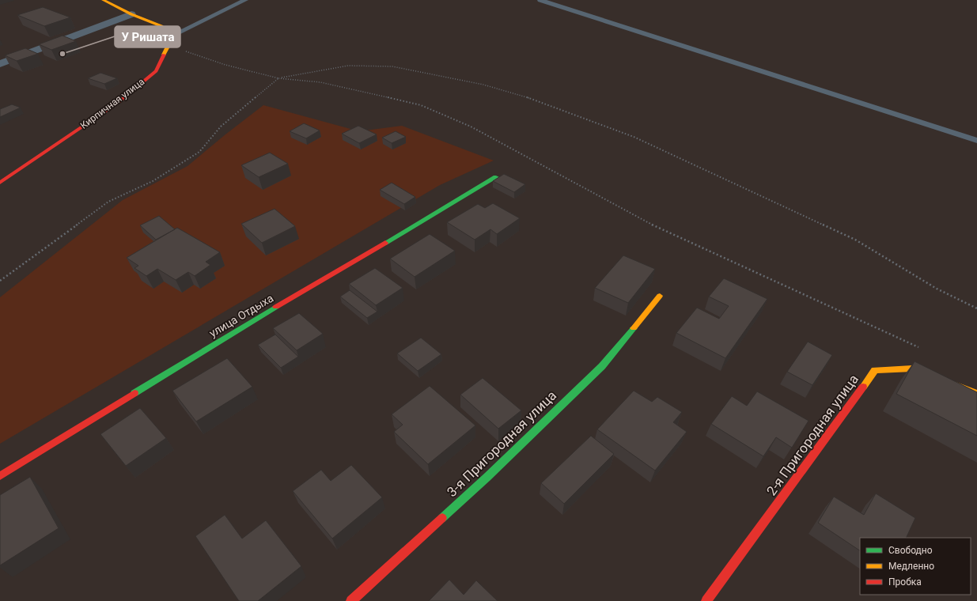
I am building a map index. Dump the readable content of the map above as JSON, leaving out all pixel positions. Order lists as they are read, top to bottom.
{
  "streets": {
    "street": [
      "Кирпичная улица",
      "улица Отдыха",
      "2-я Пригородная улица",
      "3-я Пригородная улица"
    ]
  },
  "places": ["У Ришата"],
  "legend": ["Свободно", "Медленно", "Пробка"]
}
